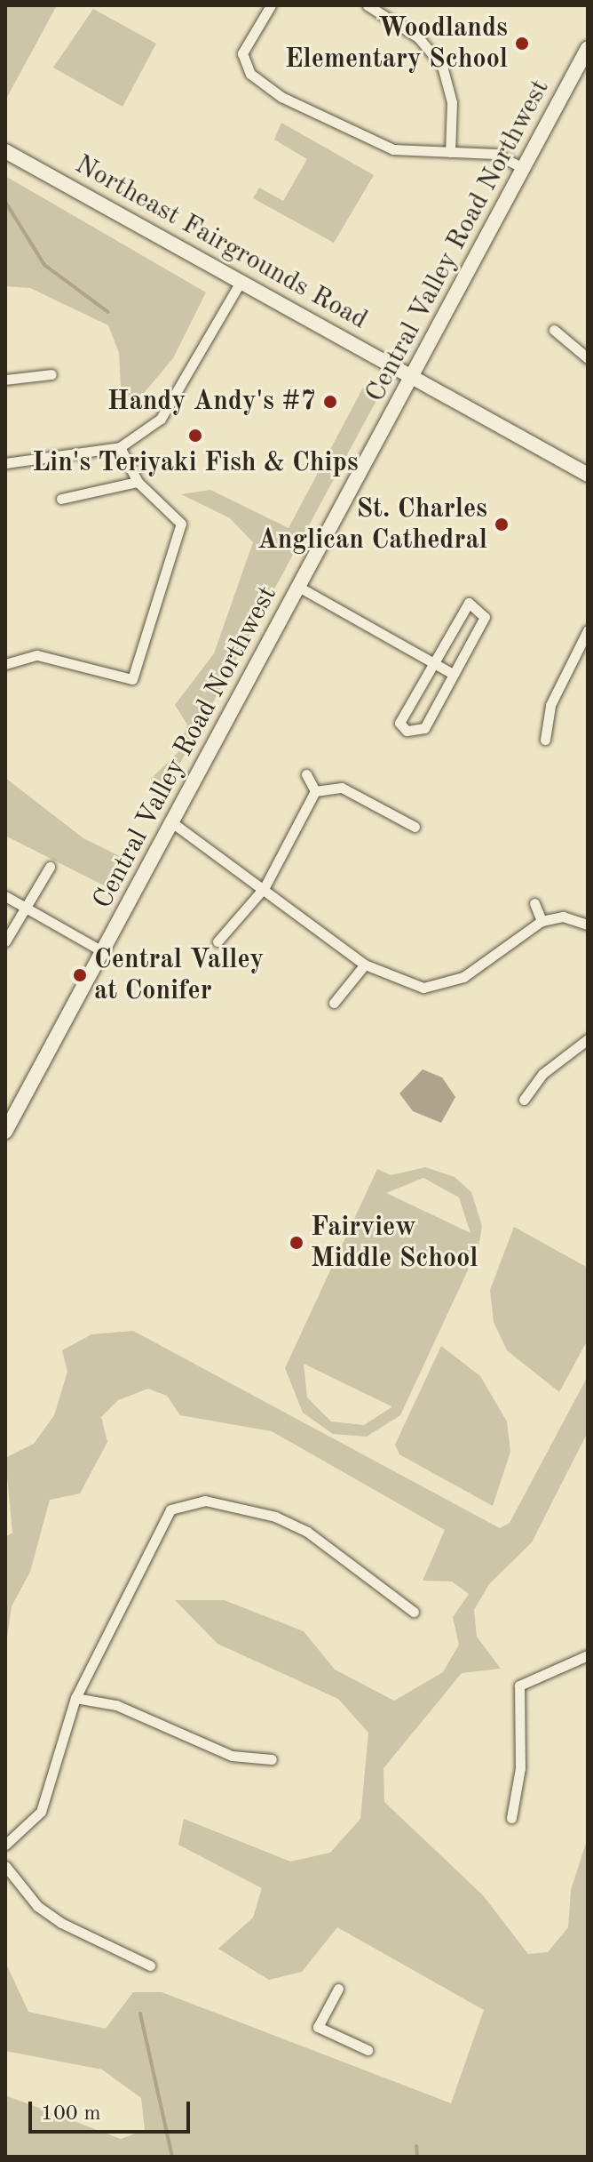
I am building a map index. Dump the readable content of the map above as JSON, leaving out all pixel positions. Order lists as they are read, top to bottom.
{
  "streets": {
    "main road": ["Central Valley Road Northwest", "Northeast Fairgrounds Road"]
  },
  "crossings": [
    ["Central Valley Road Northwest", "Northeast Fairgrounds Road"]
  ],
  "places": [
    "Woodlands Elementary School",
    "Handy Andy's #7",
    "Lin's Teriyaki Fish & Chips",
    "St. Charles Anglican Cathedral",
    "Central Valley at Conifer",
    "Fairview Middle School"
  ],
  "scale_bar": "100 m"
}
